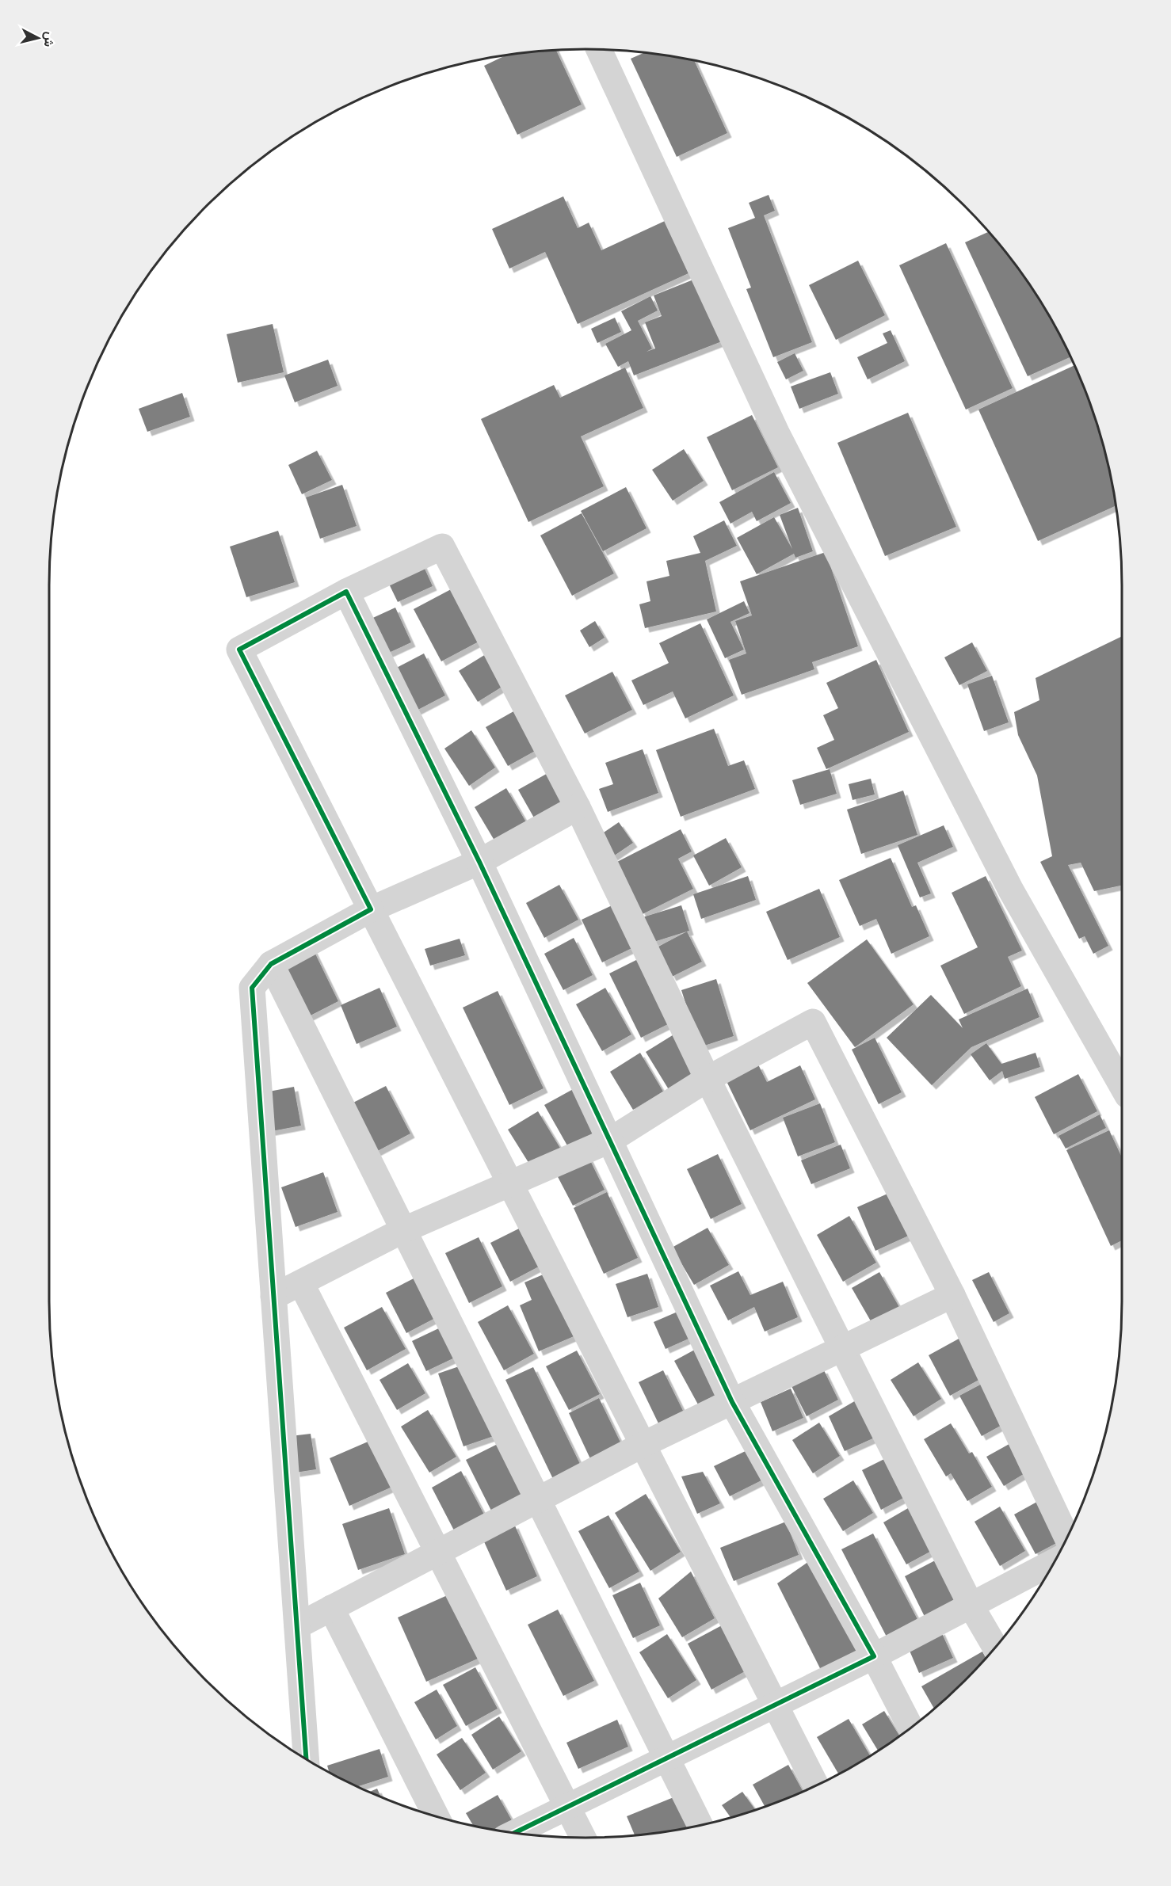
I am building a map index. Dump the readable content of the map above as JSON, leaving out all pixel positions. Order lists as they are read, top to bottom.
{
  "north": "right"
}
